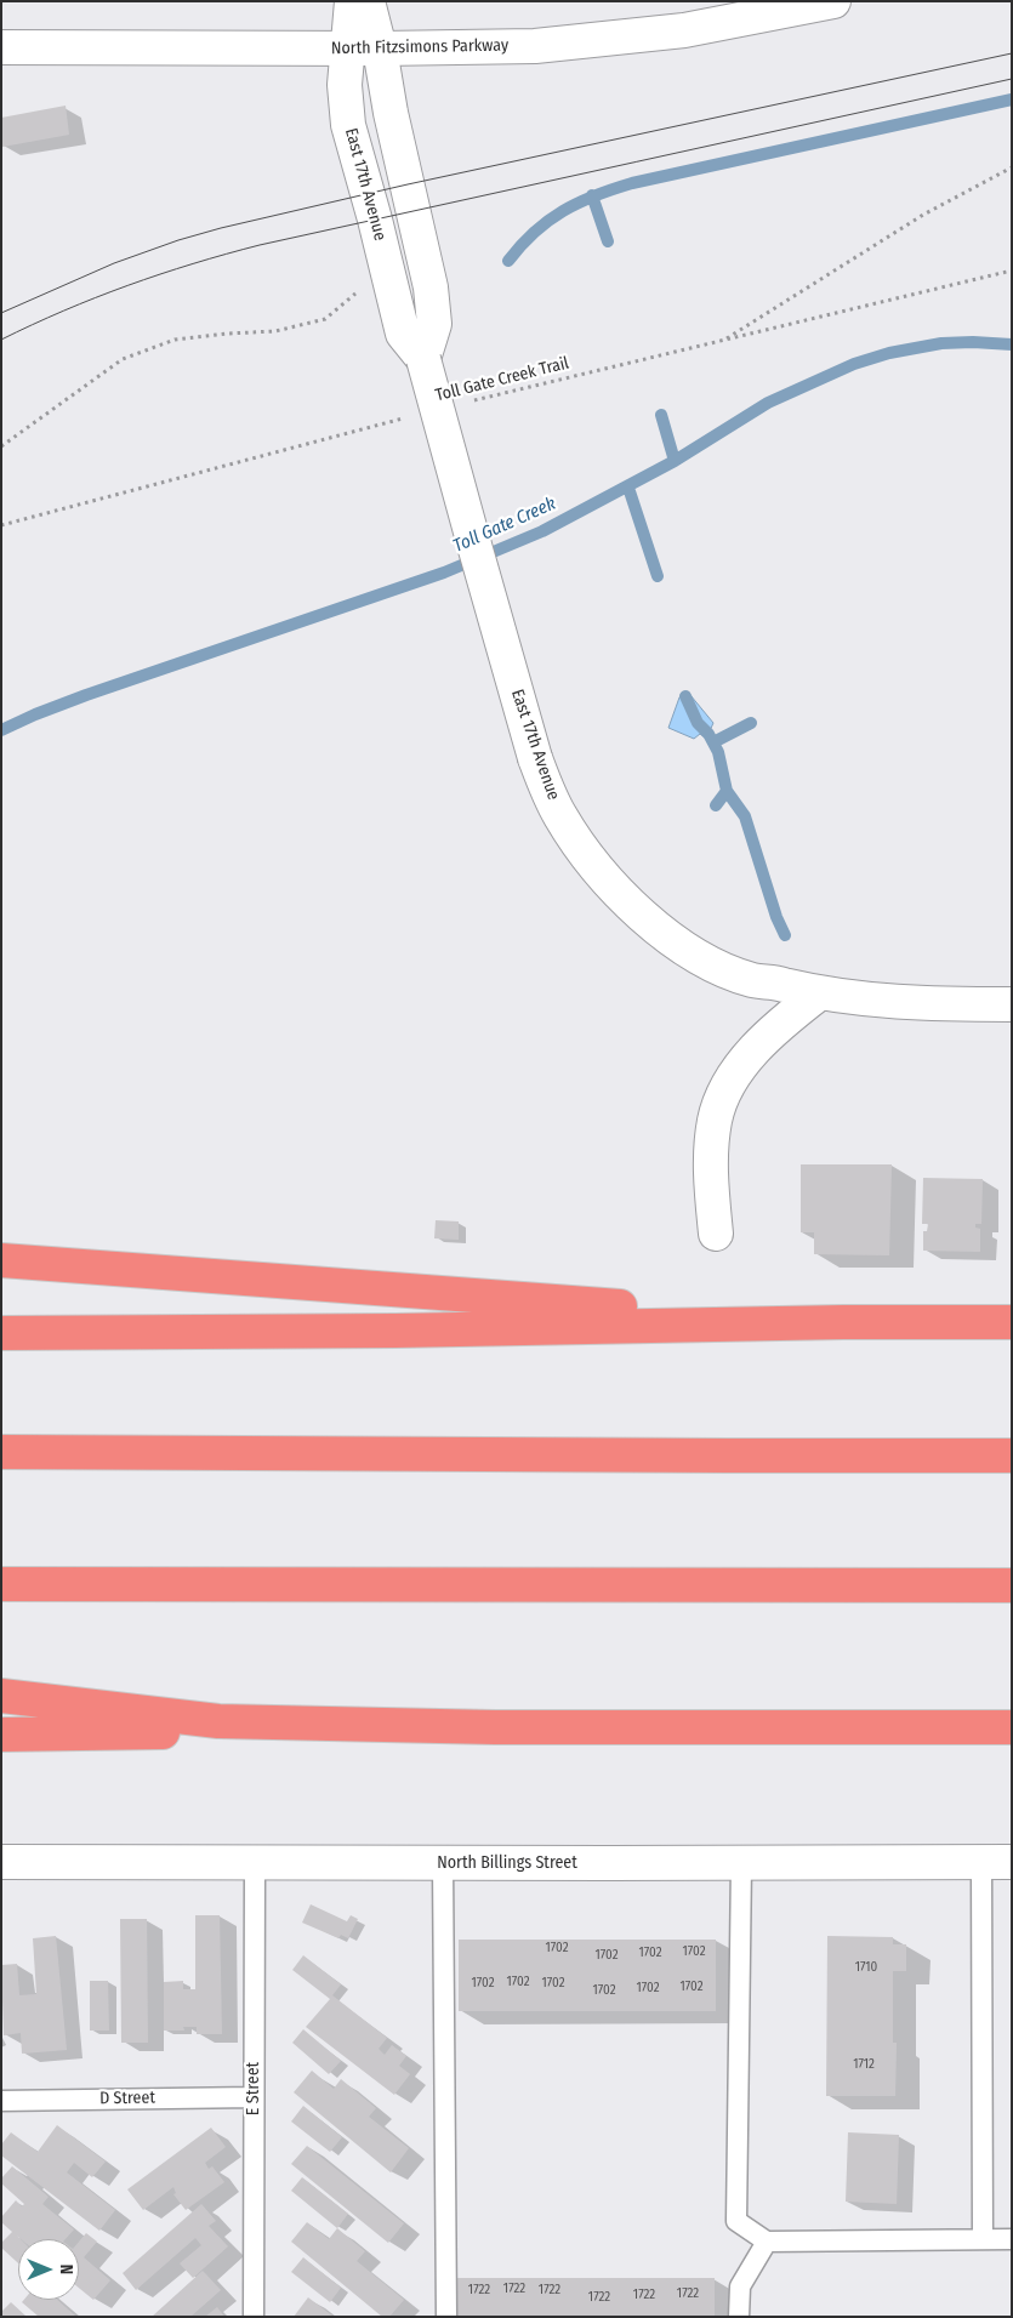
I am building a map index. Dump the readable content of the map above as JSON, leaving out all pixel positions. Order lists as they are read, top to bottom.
{
  "streets": {
    "street": ["North Fitzsimons Parkway", "East 17th Avenue", "North Billings Street"],
    "lane": ["E Street", "D Street"],
    "path": ["Toll Gate Creek Trail"]
  },
  "crossings": [
    ["North Fitzsimons Parkway", "East 17th Avenue"],
    ["North Billings Street", "E Street"],
    ["E Street", "D Street"]
  ],
  "water": ["Toll Gate Creek"],
  "house_numbers": [
    "1702",
    "1702",
    "1702",
    "1702",
    "1710",
    "1702",
    "1702",
    "1702",
    "1702",
    "1702",
    "1702",
    "1712",
    "1722",
    "1722",
    "1722",
    "1722",
    "1722",
    "1722"
  ],
  "north": "right"
}
